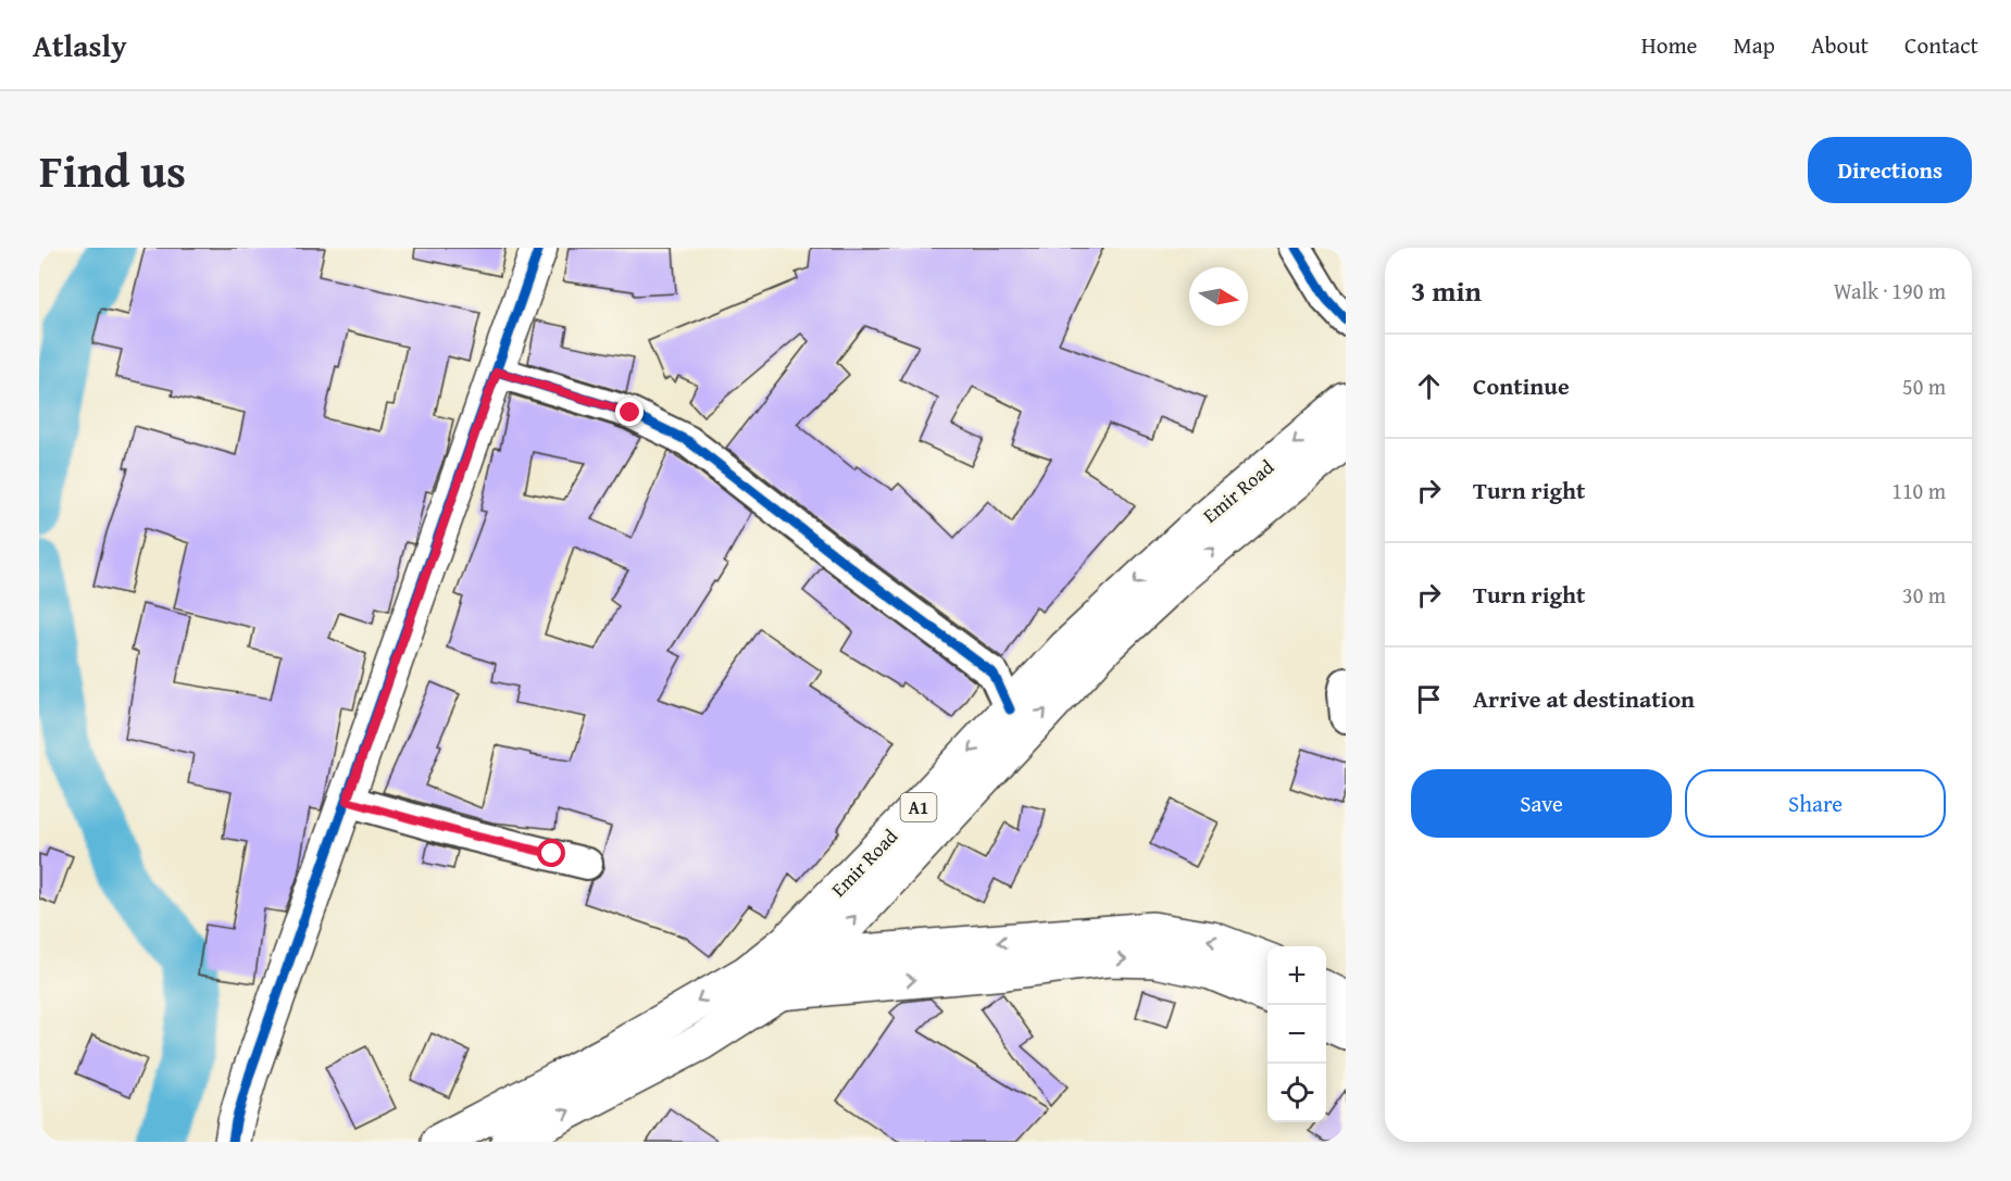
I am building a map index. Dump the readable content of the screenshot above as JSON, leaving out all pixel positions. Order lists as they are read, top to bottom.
{
  "streets": {
    "main road": ["Emir Road", "A1"]
  },
  "north": "right",
  "page": {
    "header": "Atlasly",
    "nav": [
      "Home",
      "Map",
      "About",
      "Contact"
    ],
    "title": "Find us",
    "buttons": [
      "Directions",
      ["Save", "Share"]
    ],
    "heading": ["3 min", "Walk · 190 m"],
    "list": [
      ["Continue", "50 m"],
      ["Turn right", "110 m"],
      ["Turn right", "30 m"],
      "Arrive at destination"
    ],
    "map_buttons": ["+", "−"]
  }
}
